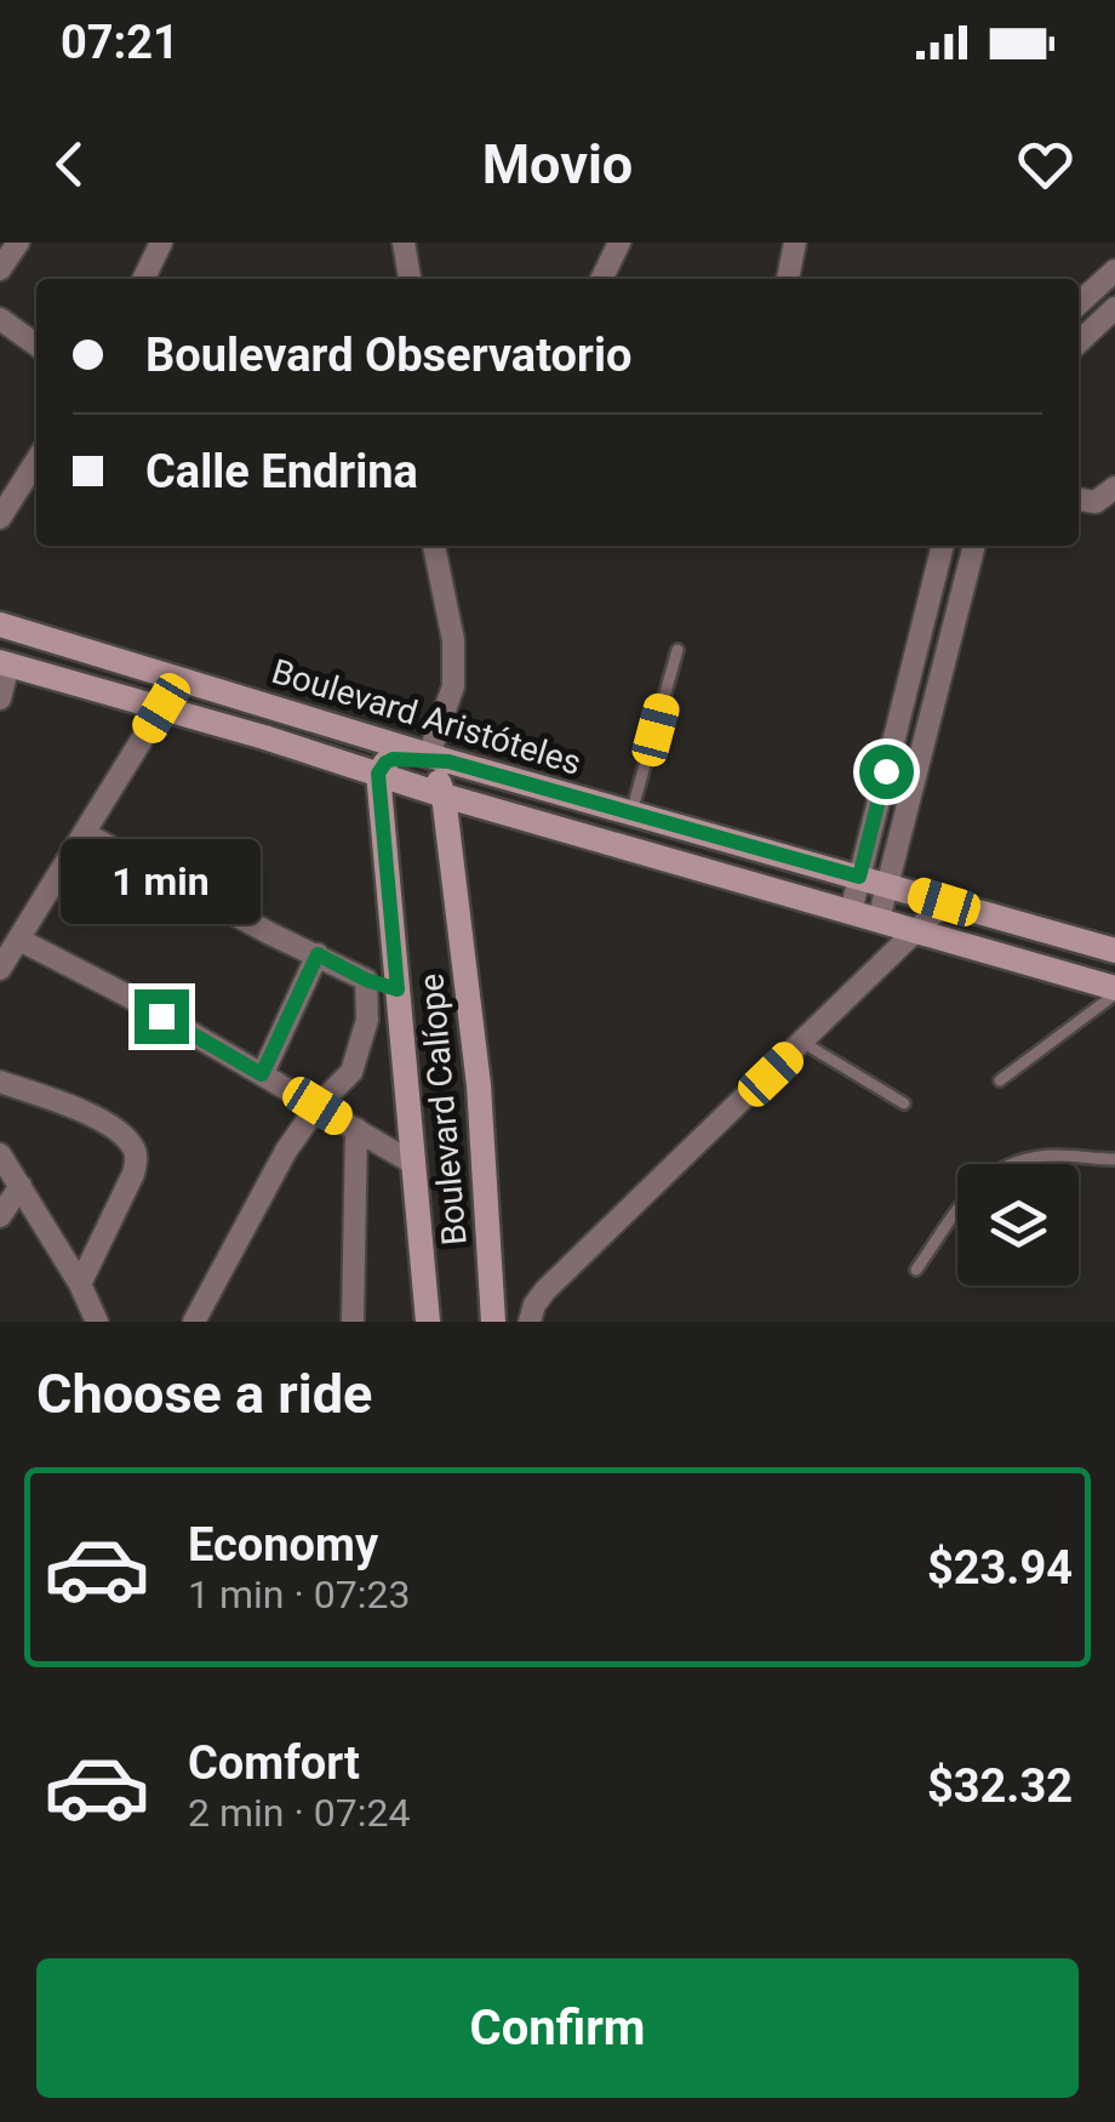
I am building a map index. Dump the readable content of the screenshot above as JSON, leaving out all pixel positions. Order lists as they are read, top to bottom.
{
  "streets": {
    "street": ["Boulevard Aristóteles", "Boulevard Calíope"]
  },
  "crossings": [
    ["Boulevard Aristóteles", "Boulevard Calíope"]
  ],
  "page": {
    "status": "07:21",
    "header": "Movio",
    "banner": ["Boulevard Observatorio", "Calle Endrina"],
    "bubble": "1 min",
    "heading": "Choose a ride",
    "list": [
      {
        "name": "Economy",
        "note": "1 min · 07:23",
        "value": "$23.94"
      },
      {
        "name": "Comfort",
        "note": "2 min · 07:24",
        "value": "$32.32"
      }
    ],
    "buttons": "Confirm"
  }
}
